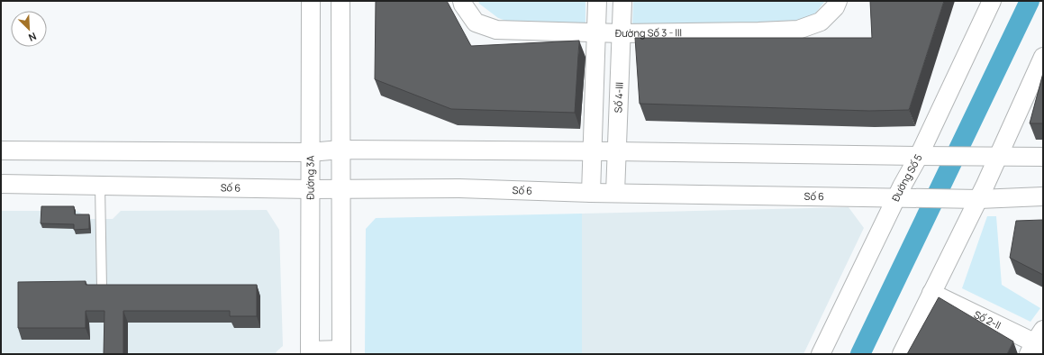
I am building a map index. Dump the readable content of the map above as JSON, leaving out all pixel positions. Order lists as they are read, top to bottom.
{
  "streets": {
    "street": [
      "Đường Số 3 - III",
      "Số 4-III",
      "Đường 3A",
      "Đường Số 5",
      "Số 6",
      "Số 2-II"
    ]
  },
  "crossings": [
    ["Đường Số 3 - III", "Số 4-III"],
    ["Số 4-III", "Số 6"],
    ["Đường 3A", "Số 6"],
    ["Đường Số 5", "Số 6"]
  ],
  "north": "bottom right"
}
